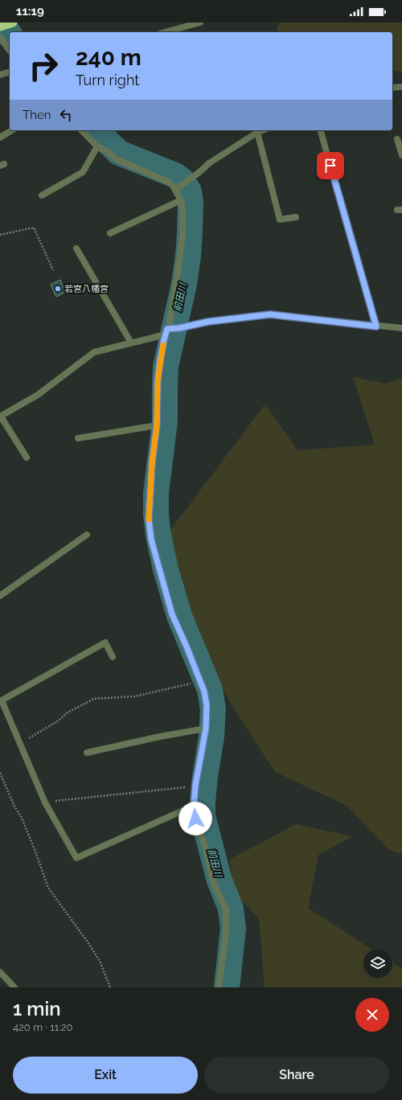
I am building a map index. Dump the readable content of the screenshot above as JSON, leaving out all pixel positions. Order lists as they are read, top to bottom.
{
  "water": ["前田川"],
  "places": ["若宮八幡宮"],
  "page": {
    "status": "11:19",
    "turn": ["240 m", "Turn right"],
    "then": "Then",
    "heading": ["1 min", "420 m · 11:20"],
    "buttons": ["Exit", "Share"]
  }
}
